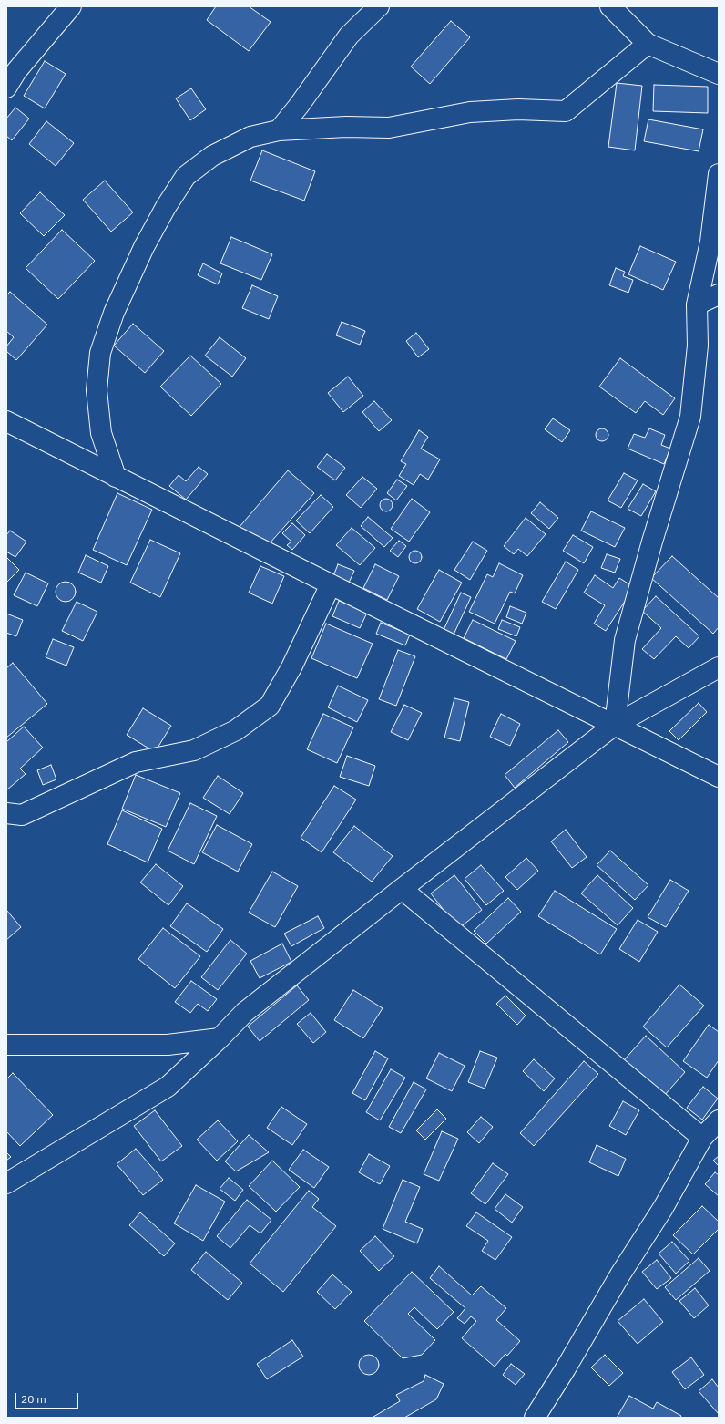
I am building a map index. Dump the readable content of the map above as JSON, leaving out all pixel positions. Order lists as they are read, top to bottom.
{
  "scale_bar": "20 m"
}
